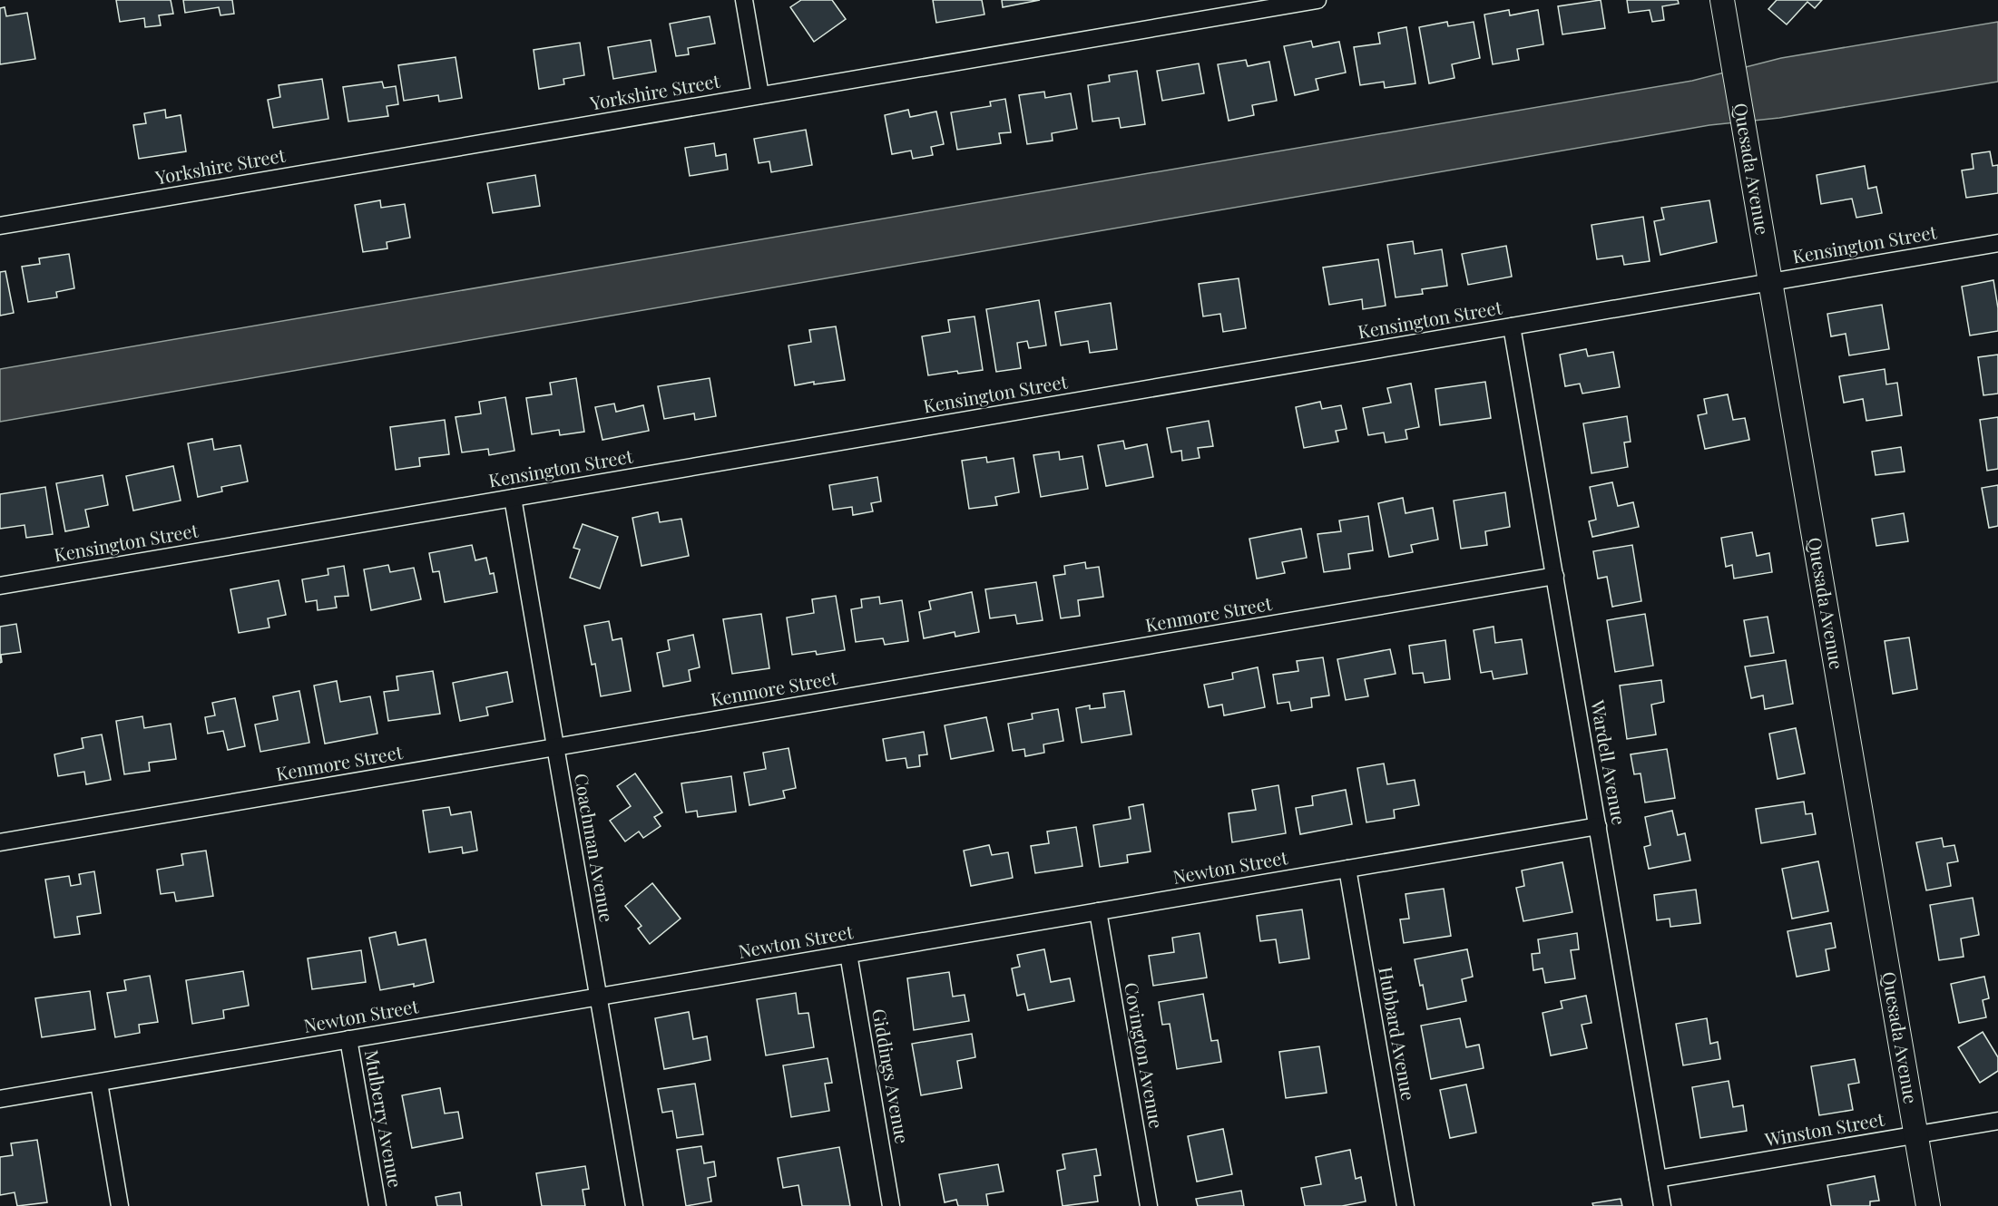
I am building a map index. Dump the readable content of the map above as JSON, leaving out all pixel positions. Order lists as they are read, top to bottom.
{
  "streets": {
    "street": [
      "Yorkshire Street",
      "Quesada Avenue",
      "Kensington Street",
      "Kenmore Street",
      "Wardell Avenue",
      "Coachman Avenue",
      "Newton Street",
      "Hubbard Avenue",
      "Covington Avenue",
      "Giddings Avenue",
      "Mulberry Avenue",
      "Winston Street"
    ]
  },
  "crossings": [
    ["Quesada Avenue", "Kensington Street"],
    ["Quesada Avenue", "Winston Street"],
    ["Kensington Street", "Wardell Avenue"],
    ["Kensington Street", "Coachman Avenue"],
    ["Kenmore Street", "Wardell Avenue"],
    ["Kenmore Street", "Coachman Avenue"],
    ["Wardell Avenue", "Newton Street"],
    ["Wardell Avenue", "Winston Street"],
    ["Coachman Avenue", "Newton Street"],
    ["Newton Street", "Hubbard Avenue"],
    ["Newton Street", "Covington Avenue"],
    ["Newton Street", "Giddings Avenue"],
    ["Newton Street", "Mulberry Avenue"]
  ]
}
